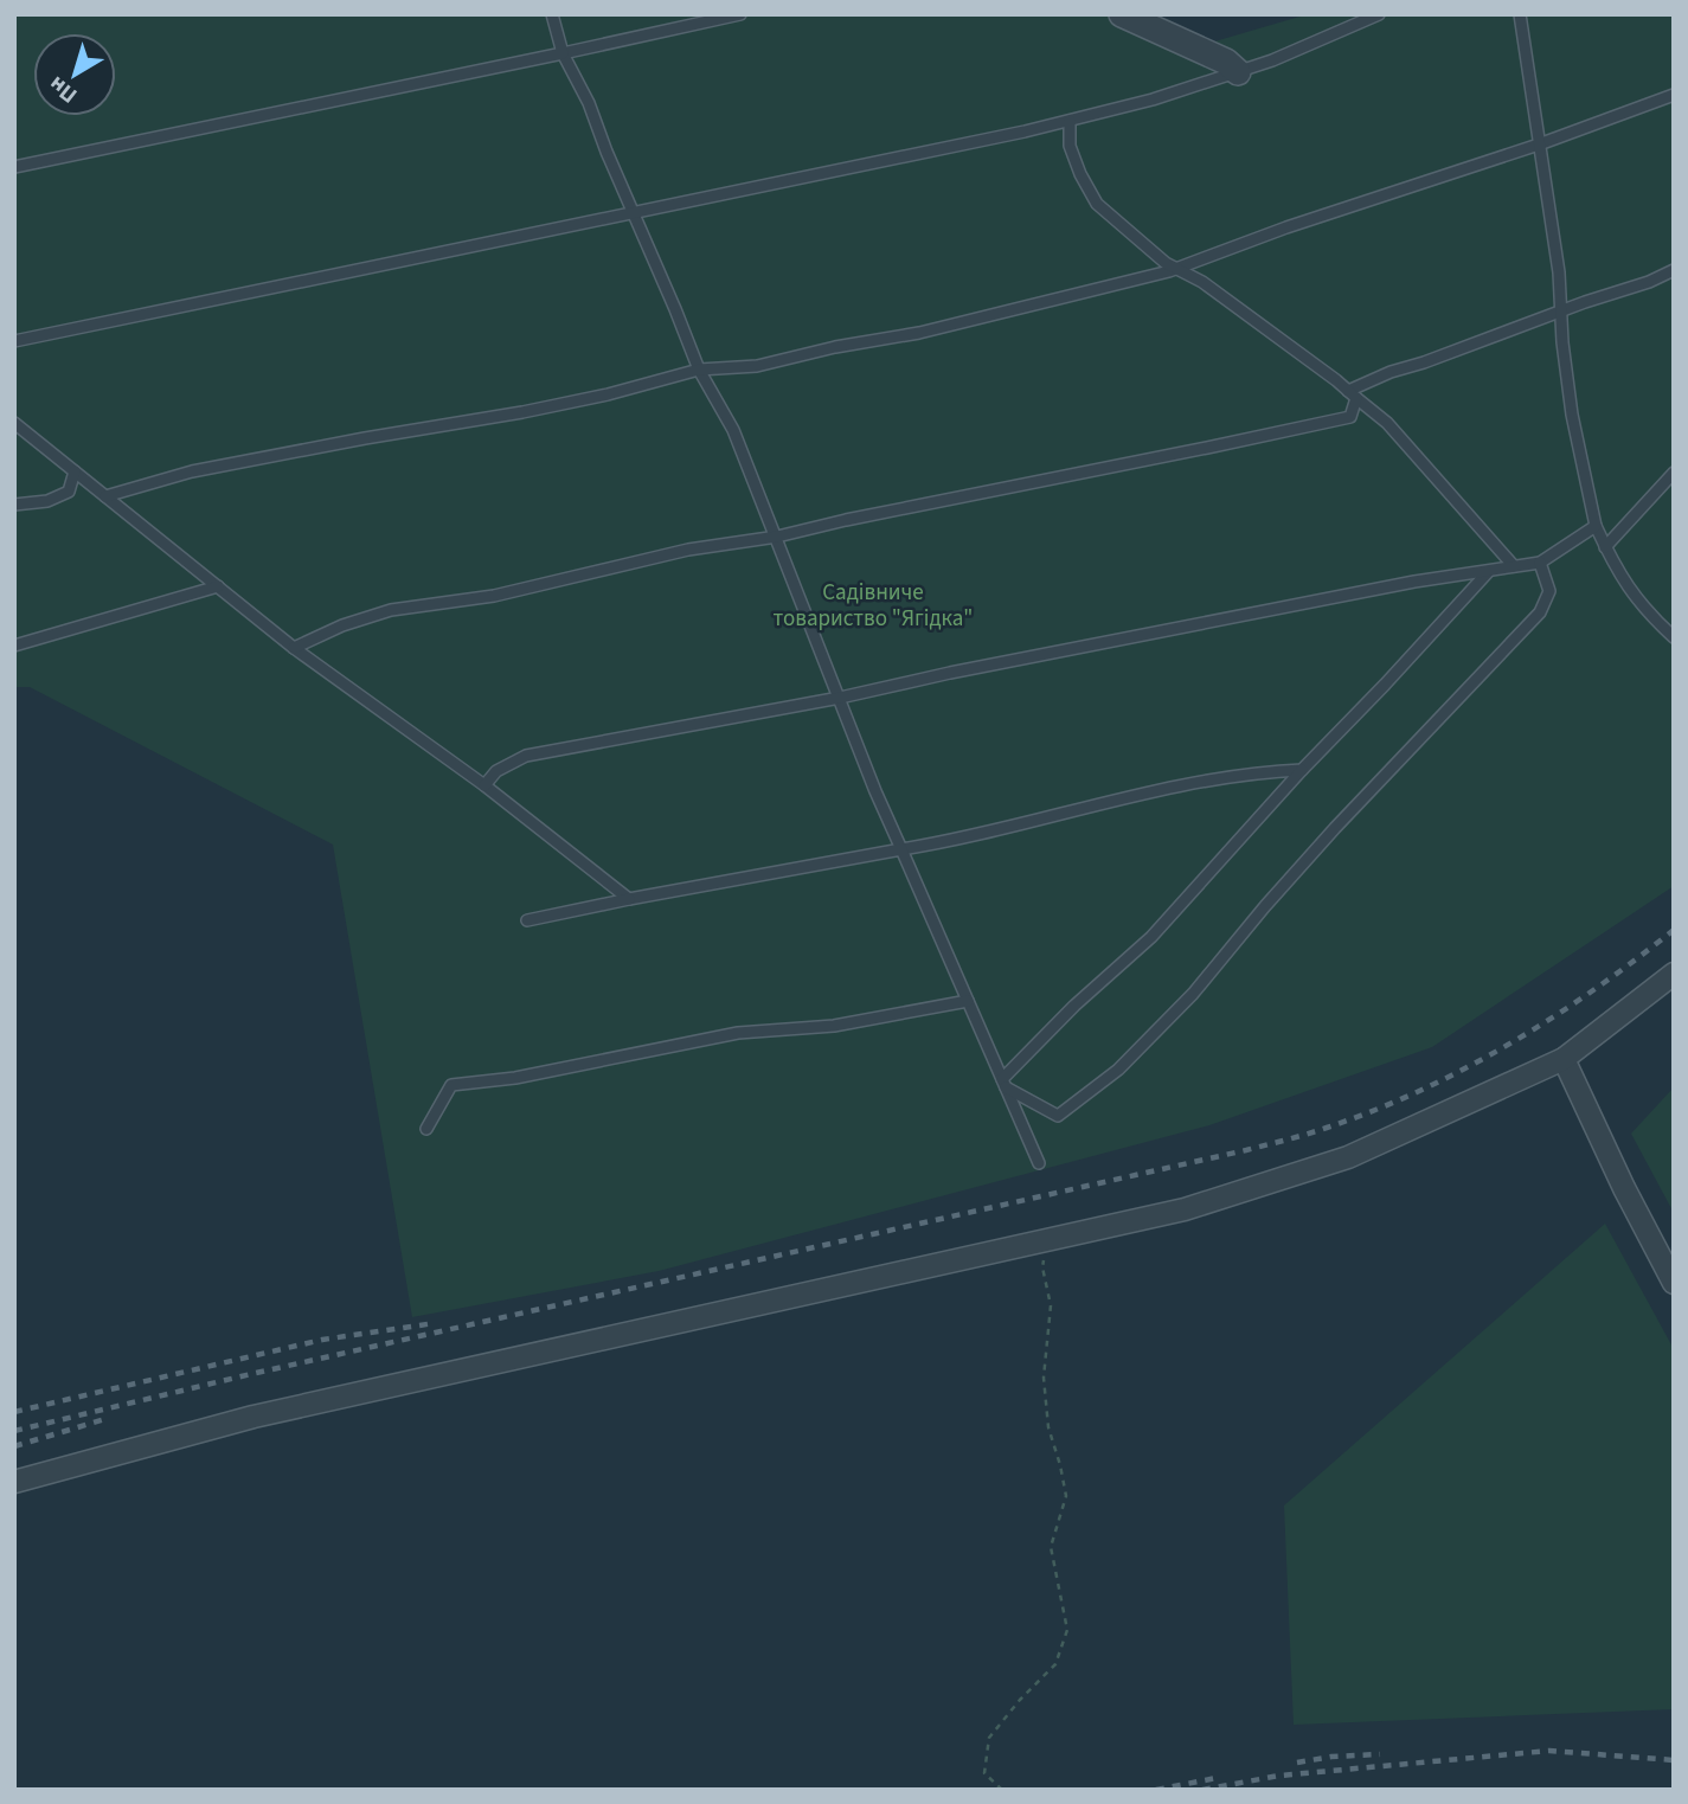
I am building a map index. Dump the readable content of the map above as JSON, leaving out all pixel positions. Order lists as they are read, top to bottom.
{
  "parks": ["Садівниче товариство \"Ягідка\""],
  "north": "bottom left"
}
